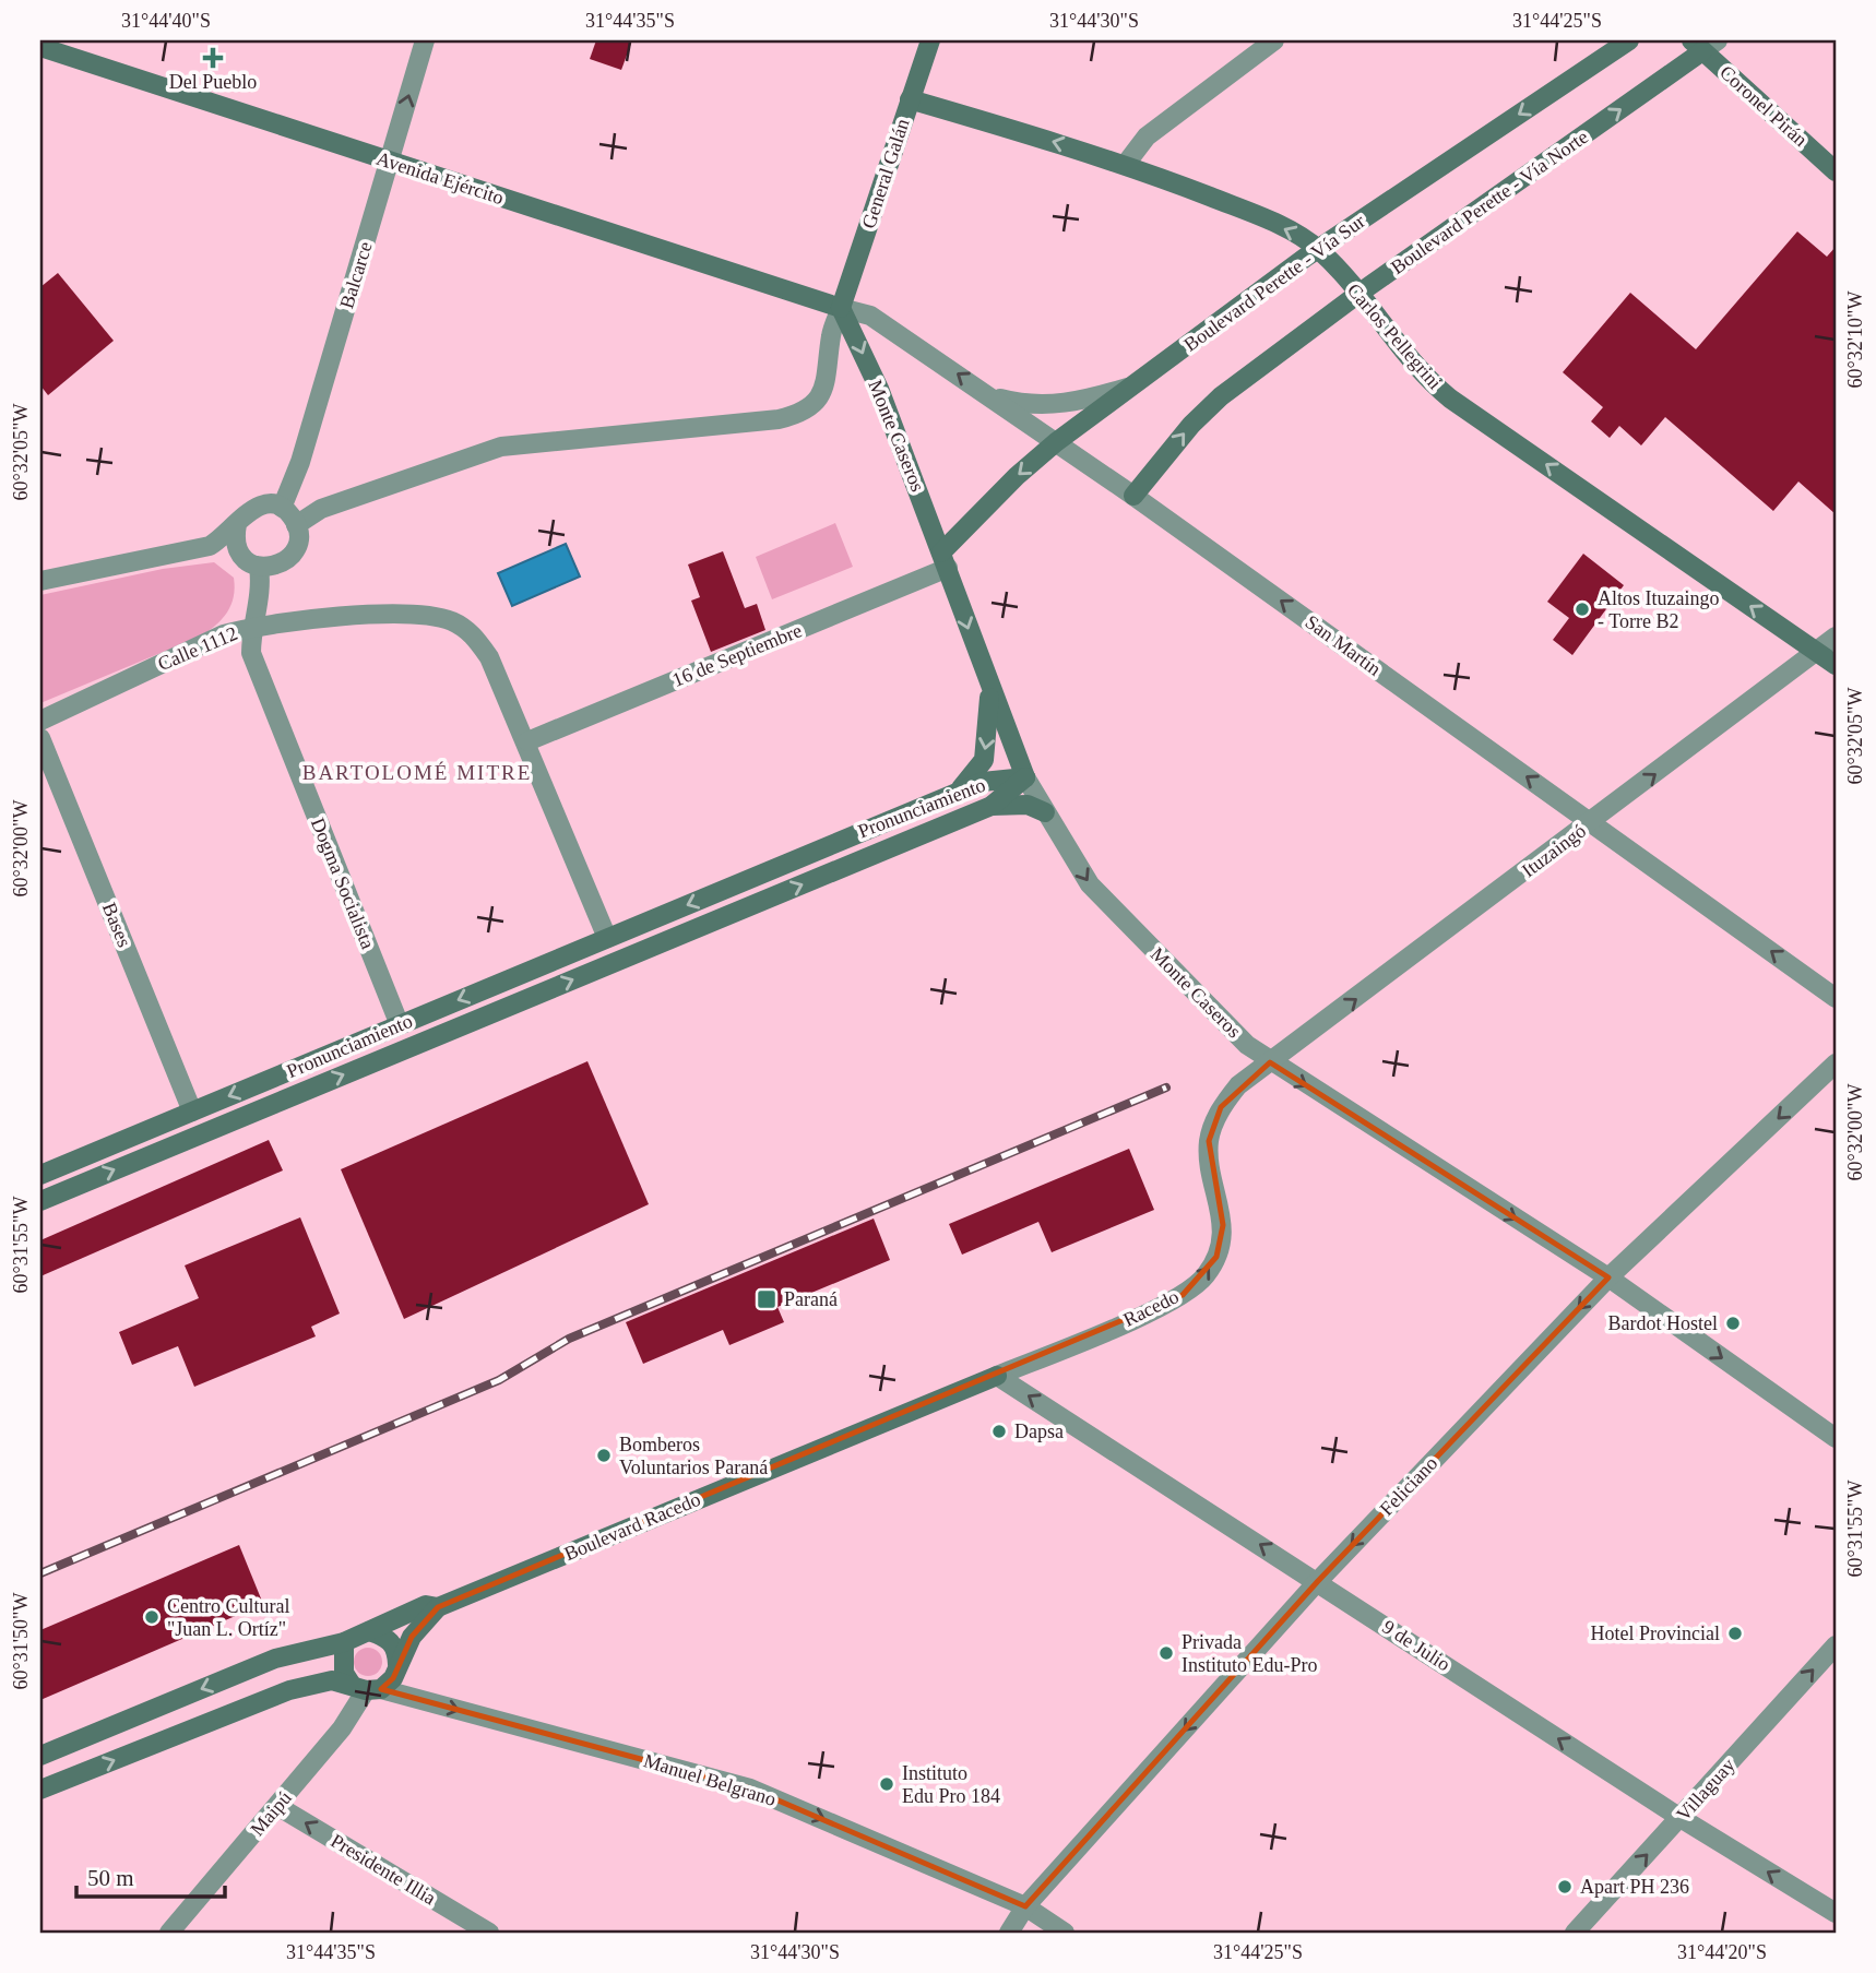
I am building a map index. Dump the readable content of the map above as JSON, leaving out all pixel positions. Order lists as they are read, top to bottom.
{
  "streets": {
    "street": [
      "Coronel Pirán",
      "General Galán",
      "Avenida Ejército",
      "Boulevard Perette - Vía Norte",
      "Balcarce",
      "Boulevard Perette - Vía Sur",
      "Carlos Pellegrini",
      "Monte Caseros",
      "San Martín",
      "Calle 1112",
      "16 de Septiembre",
      "Pronunciamiento",
      "Ituzaingó",
      "Dogma Socialista",
      "Bases",
      "Racedo",
      "Feliciano",
      "Boulevard Racedo",
      "9 de Julio",
      "Manuel Belgrano",
      "Villaguay",
      "Maipú",
      "Presidente Illia"
    ]
  },
  "crossings": [
    ["Coronel Pirán", "Boulevard Perette - Vía Norte"],
    ["General Galán", "Avenida Ejército"],
    ["General Galán", "Carlos Pellegrini"],
    ["General Galán", "Monte Caseros"],
    ["General Galán", "San Martín"],
    ["Avenida Ejército", "Balcarce"],
    ["Avenida Ejército", "Monte Caseros"],
    ["Avenida Ejército", "San Martín"],
    ["Boulevard Perette - Vía Norte", "Carlos Pellegrini"],
    ["Boulevard Perette - Vía Norte", "San Martín"],
    ["Balcarce", "Dogma Socialista"],
    ["Boulevard Perette - Vía Sur", "Carlos Pellegrini"],
    ["Boulevard Perette - Vía Sur", "Monte Caseros"],
    ["Boulevard Perette - Vía Sur", "San Martín"],
    ["Boulevard Perette - Vía Sur", "16 de Septiembre"],
    ["Carlos Pellegrini", "Ituzaingó"],
    ["Monte Caseros", "San Martín"],
    ["Monte Caseros", "16 de Septiembre"],
    ["Monte Caseros", "Pronunciamiento"],
    ["Monte Caseros", "Ituzaingó"],
    ["Monte Caseros", "Racedo"],
    ["Monte Caseros", "Feliciano"],
    ["San Martín", "Ituzaingó"],
    ["Calle 1112", "16 de Septiembre"],
    ["Calle 1112", "Dogma Socialista"],
    ["Pronunciamiento", "Dogma Socialista"],
    ["Pronunciamiento", "Bases"],
    ["Ituzaingó", "Racedo"],
    ["Racedo", "Boulevard Racedo"],
    ["Racedo", "9 de Julio"],
    ["Feliciano", "9 de Julio"],
    ["Feliciano", "Manuel Belgrano"],
    ["Boulevard Racedo", "9 de Julio"],
    ["Boulevard Racedo", "Manuel Belgrano"],
    ["Boulevard Racedo", "Maipú"],
    ["9 de Julio", "Villaguay"],
    ["Manuel Belgrano", "Maipú"],
    ["Maipú", "Presidente Illia"]
  ],
  "one_way": [
    "Boulevard Perette - Vía Norte",
    "Boulevard Perette - Vía Sur",
    "Carlos Pellegrini",
    "Monte Caseros",
    "San Martín",
    "Ituzaingó",
    "Racedo",
    "Feliciano",
    "9 de Julio",
    "Manuel Belgrano",
    "Villaguay",
    "Presidente Illia"
  ],
  "districts": ["BARTOLOMÉ MITRE"],
  "places": {
    "health": ["Del Pueblo"],
    "other": [
      "Altos Ituzaingo - Torre B2",
      "Bardot Hostel",
      "Dapsa",
      "Bomberos Voluntarios Paraná",
      "Centro Cultural \"Juan L. Ortíz\"",
      "Hotel Provincial",
      "Privada Instituto Edu-Pro",
      "Instituto Edu Pro 184",
      "Apart PH 236"
    ],
    "transit": ["Paraná"]
  },
  "scale_bar": "50 m",
  "coordinates": [
    "31°44'40\"S",
    "31°44'35\"S",
    "31°44'30\"S",
    "31°44'25\"S",
    "60°32'10\"W",
    "60°32'05\"W",
    "60°32'00\"W",
    "60°31'55\"W",
    "60°31'50\"W",
    "31°44'20\"S"
  ]
}
